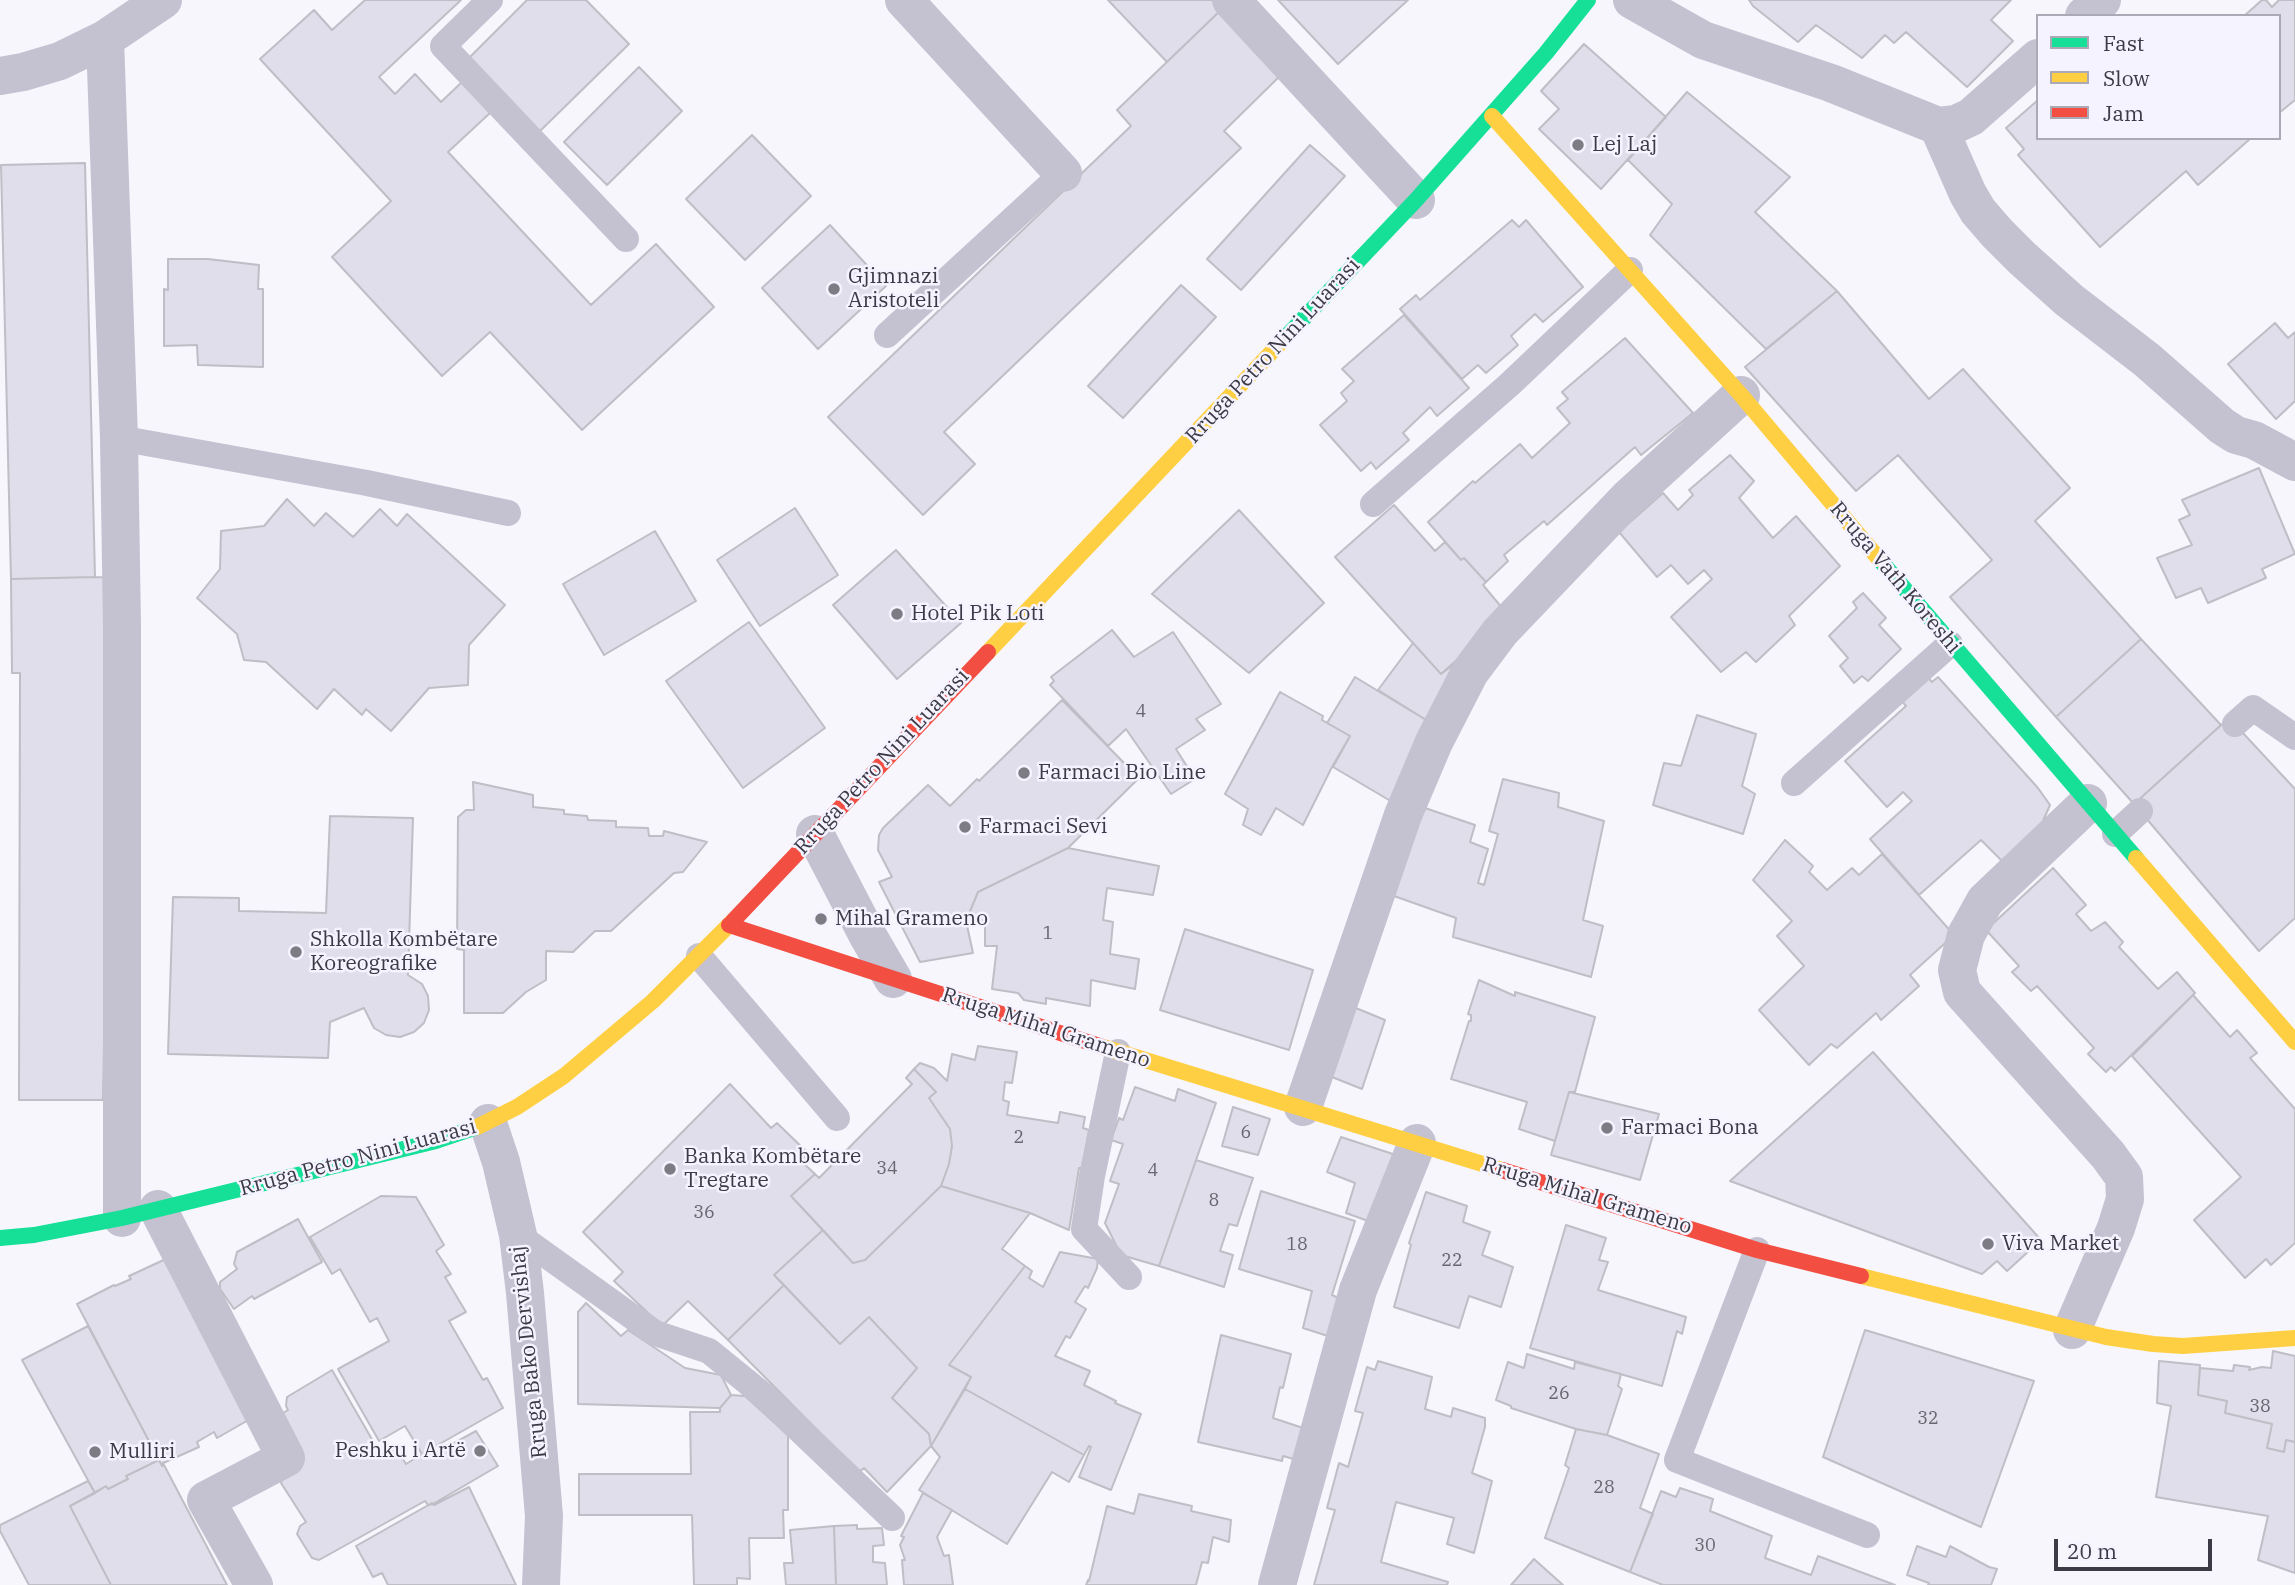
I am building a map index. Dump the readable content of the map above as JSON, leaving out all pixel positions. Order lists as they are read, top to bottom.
{
  "streets": {
    "street": [
      "Rruga Petro Nini Luarasi",
      "Rruga Vath Koreshi",
      "Rruga Mihal Grameno",
      "Rruga Bako Dervishaj"
    ]
  },
  "crossings": [
    ["Rruga Petro Nini Luarasi", "Rruga Vath Koreshi"],
    ["Rruga Petro Nini Luarasi", "Rruga Mihal Grameno"],
    ["Rruga Petro Nini Luarasi", "Rruga Bako Dervishaj"]
  ],
  "places": [
    "Lej Laj",
    "Gjimnazi Aristoteli",
    "Hotel Pik Loti",
    "Farmaci Bio Line",
    "Farmaci Sevi",
    "Mihal Grameno",
    "Shkolla Kombëtare Koreografike",
    "Farmaci Bona",
    "Banka Kombëtare Tregtare",
    "Viva Market",
    "Peshku i Artë",
    "Mulliri"
  ],
  "house_numbers": [
    "4",
    "1",
    "6",
    "2",
    "34",
    "4",
    "8",
    "36",
    "18",
    "22",
    "26",
    "38",
    "32",
    "28",
    "30"
  ],
  "legend": ["Fast", "Slow", "Jam"],
  "scale_bar": "20 m"
}
